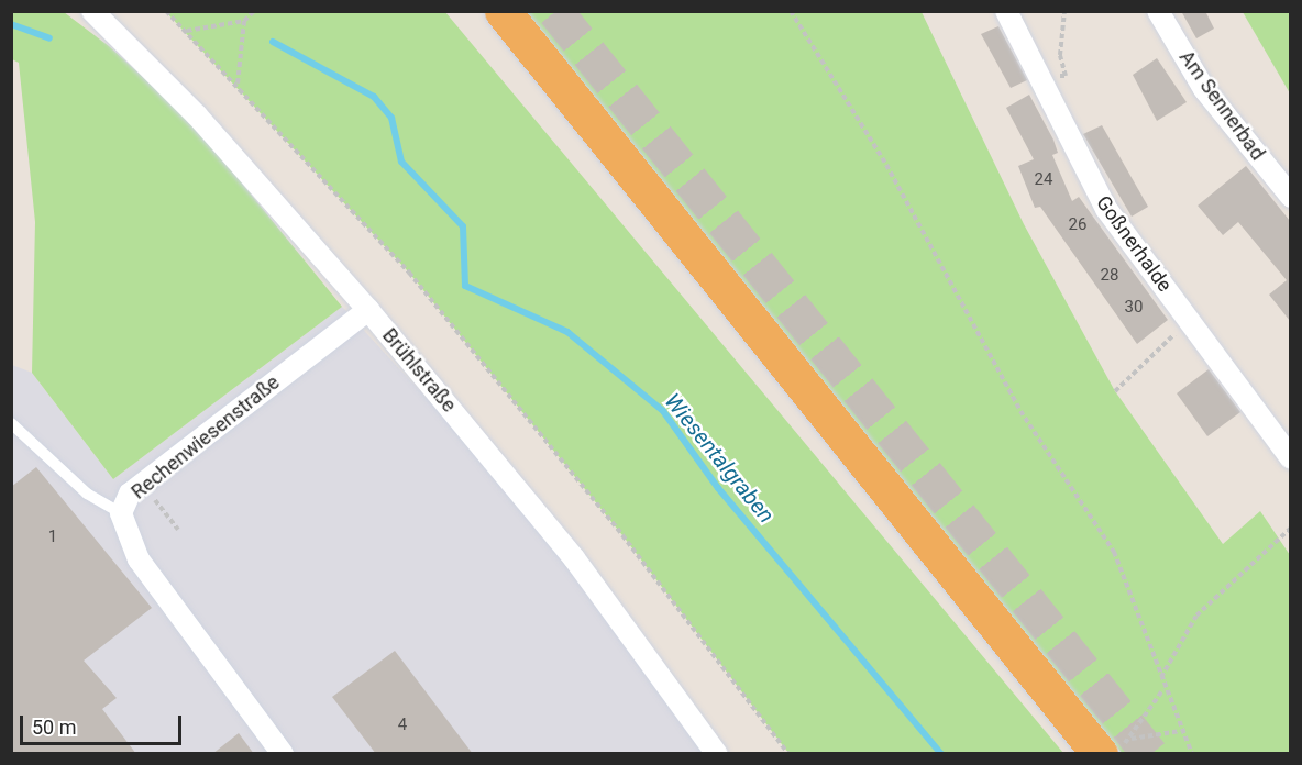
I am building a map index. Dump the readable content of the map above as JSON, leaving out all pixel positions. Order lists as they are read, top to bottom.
{
  "streets": {
    "street": [
      "Am Sennerbad",
      "Goßnerhalde",
      "Brühlstraße",
      "Rechenwiesenstraße"
    ]
  },
  "crossings": [
    ["Brühlstraße", "Rechenwiesenstraße"]
  ],
  "water": ["Wiesentalgraben"],
  "house_numbers": [
    "24",
    "26",
    "28",
    "30",
    "1",
    "4"
  ],
  "scale_bar": "50 m"
}
